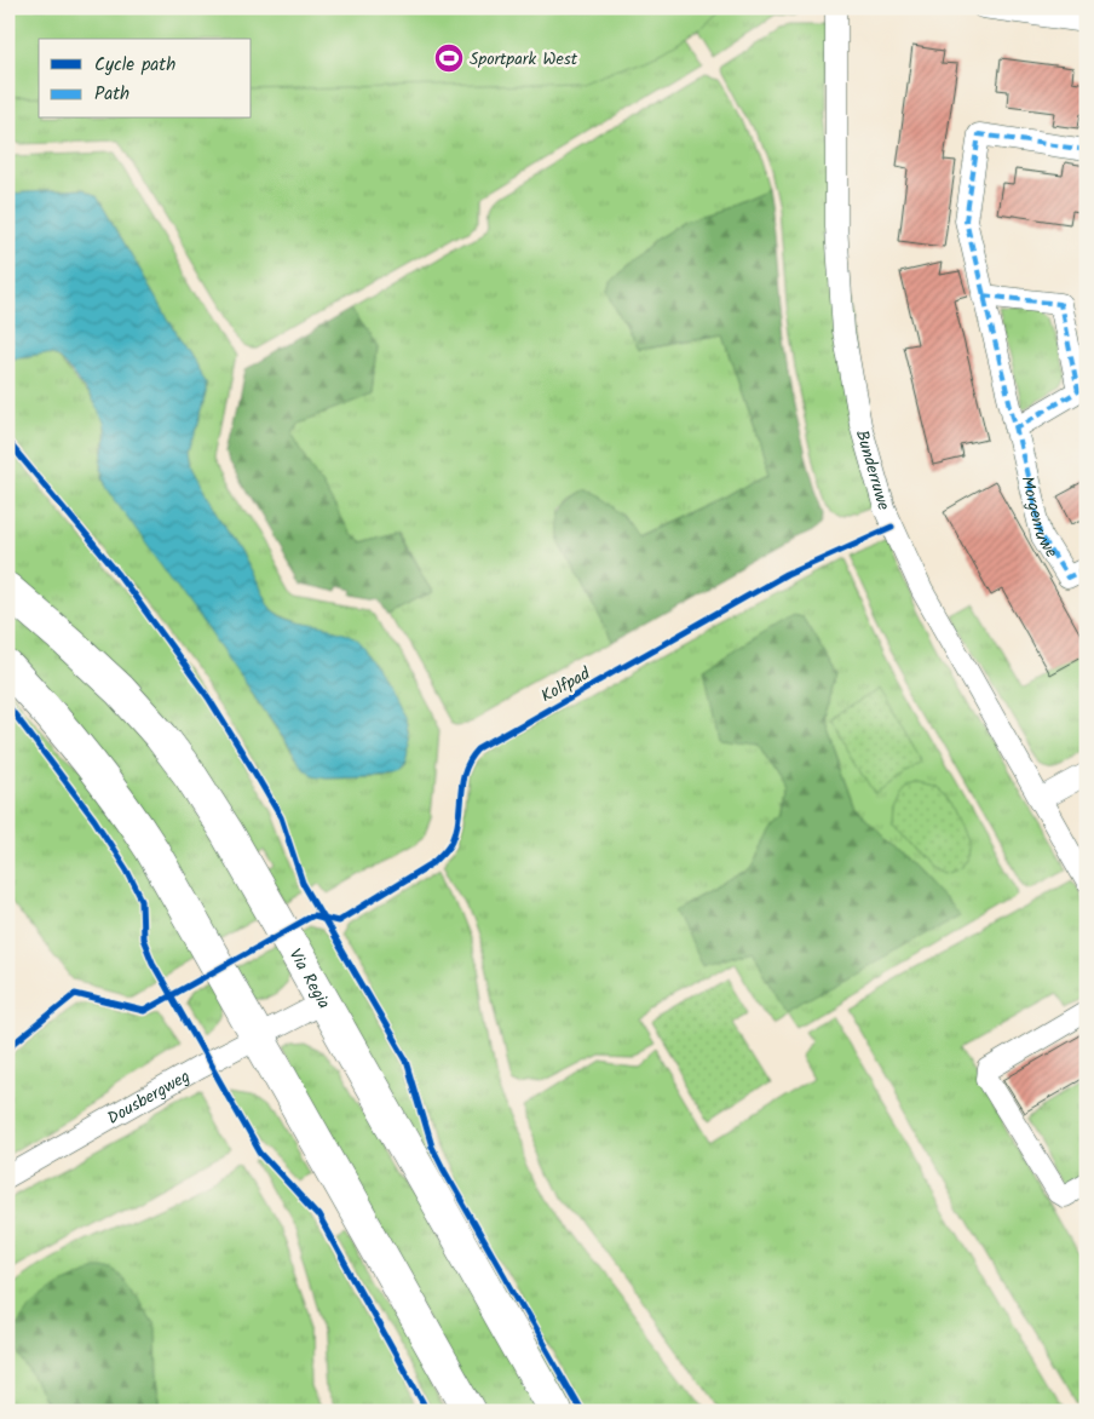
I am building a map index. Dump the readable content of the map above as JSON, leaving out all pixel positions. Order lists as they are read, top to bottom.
{
  "streets": {
    "main road": ["Via Regia"],
    "street": ["Bunderruwe", "Morgenruwe", "Dousbergweg"],
    "cycle path": ["Kolfpad"]
  },
  "crossings": [
    ["Via Regia", "Dousbergweg"]
  ],
  "places": {
    "sports": ["Sportpark West"]
  },
  "legend": ["Cycle path", "Path"]
}
